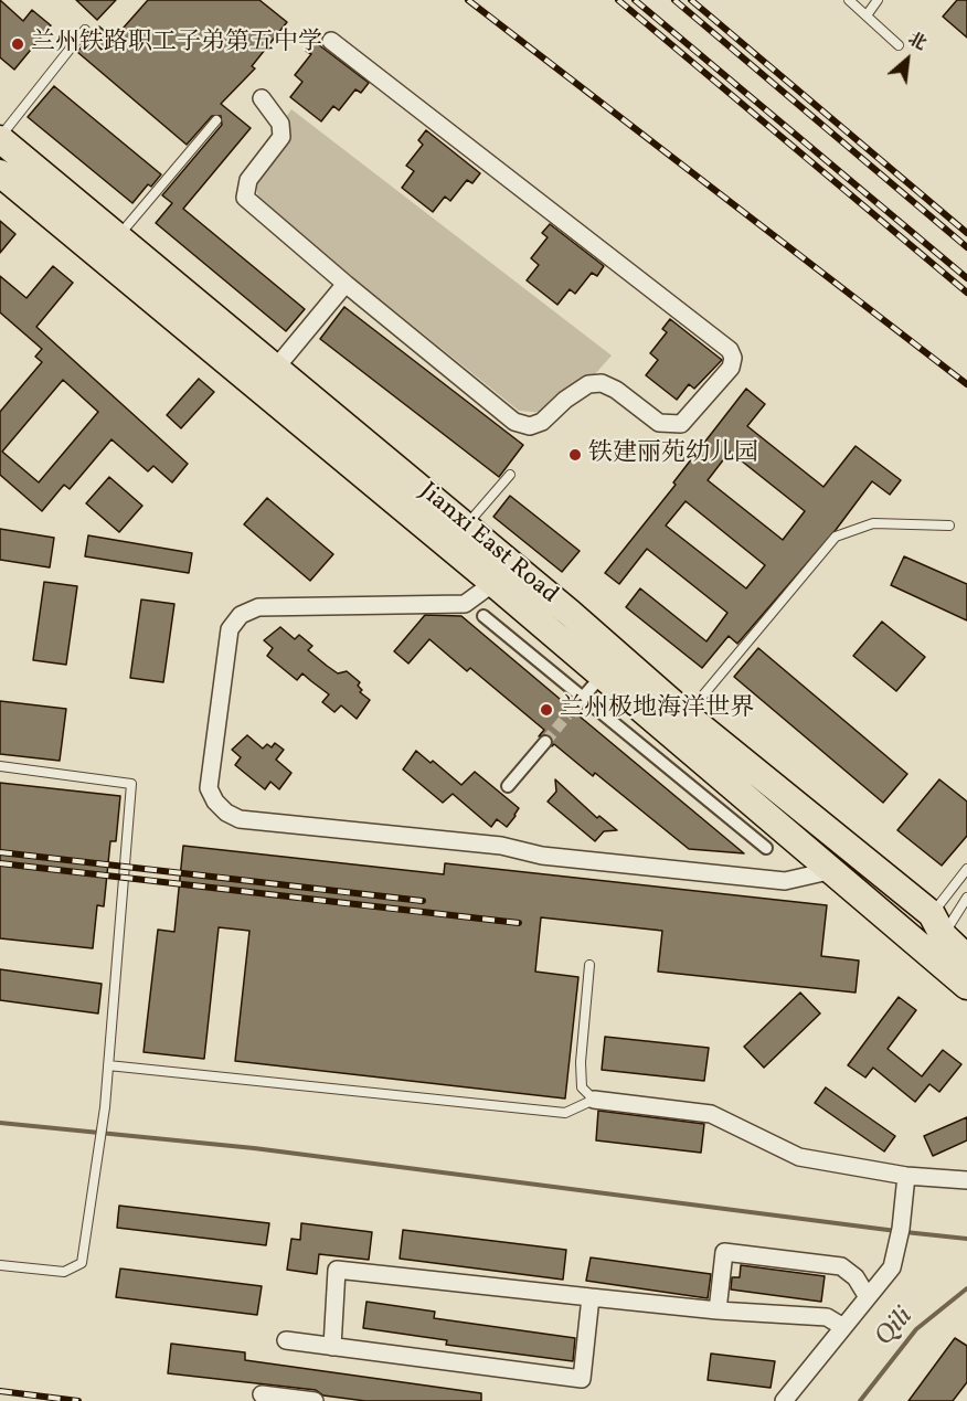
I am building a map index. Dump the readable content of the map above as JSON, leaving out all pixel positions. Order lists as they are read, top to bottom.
{
  "streets": {
    "highway": ["Jianxi East Road"]
  },
  "water": ["Qili"],
  "places": ["兰州铁路职工子弟第五中学", "铁建丽苑幼儿园", "兰州极地海洋世界"],
  "north": "top right"
}
